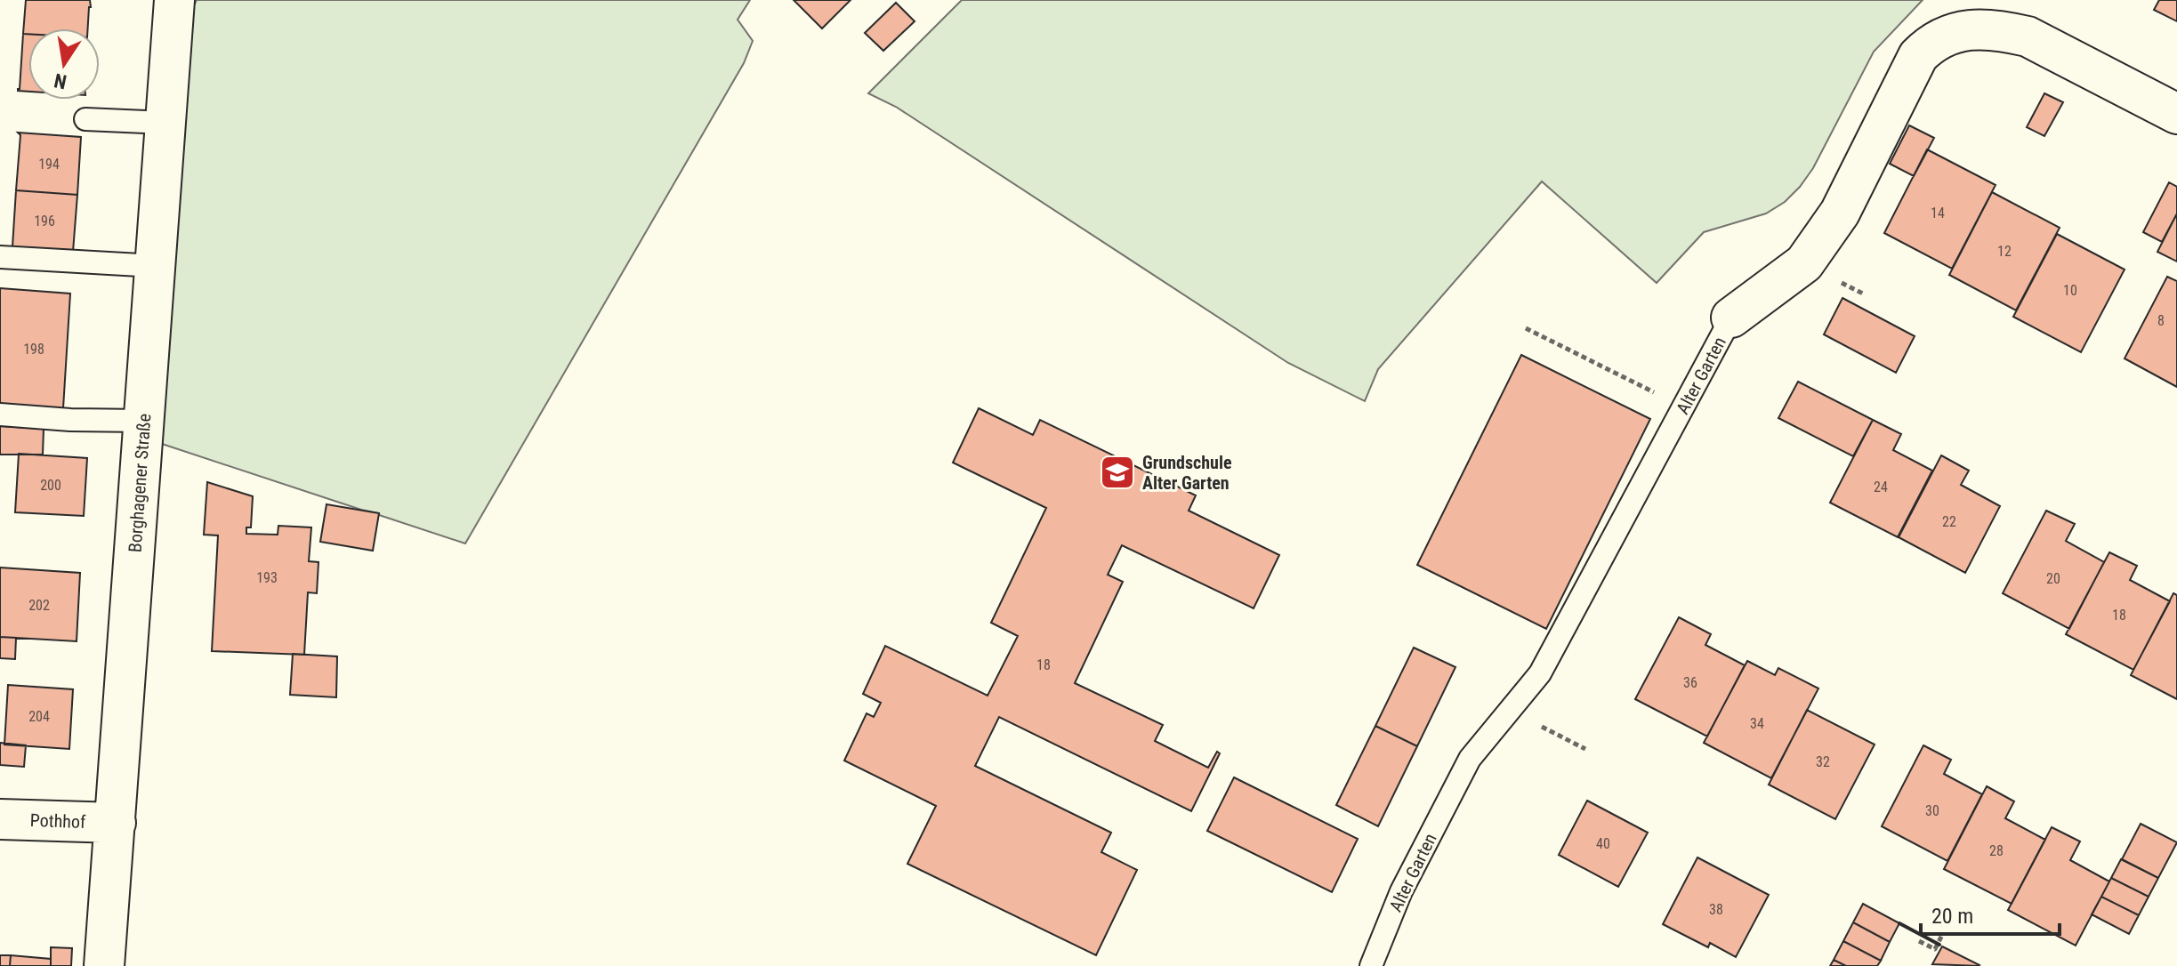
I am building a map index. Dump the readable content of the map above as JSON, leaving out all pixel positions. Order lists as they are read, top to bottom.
{
  "streets": {
    "street": ["Alter Garten", "Borghagener Straße", "Pothhof"]
  },
  "crossings": [
    ["Borghagener Straße", "Pothhof"]
  ],
  "places": {
    "school or university": ["Grundschule Alter Garten"]
  },
  "house_numbers": [
    "194",
    "14",
    "196",
    "12",
    "10",
    "8",
    "198",
    "200",
    "24",
    "22",
    "193",
    "20",
    "202",
    "18",
    "18",
    "36",
    "204",
    "34",
    "32",
    "30",
    "40",
    "28",
    "38"
  ],
  "scale_bar": "20 m",
  "north": "bottom"
}
